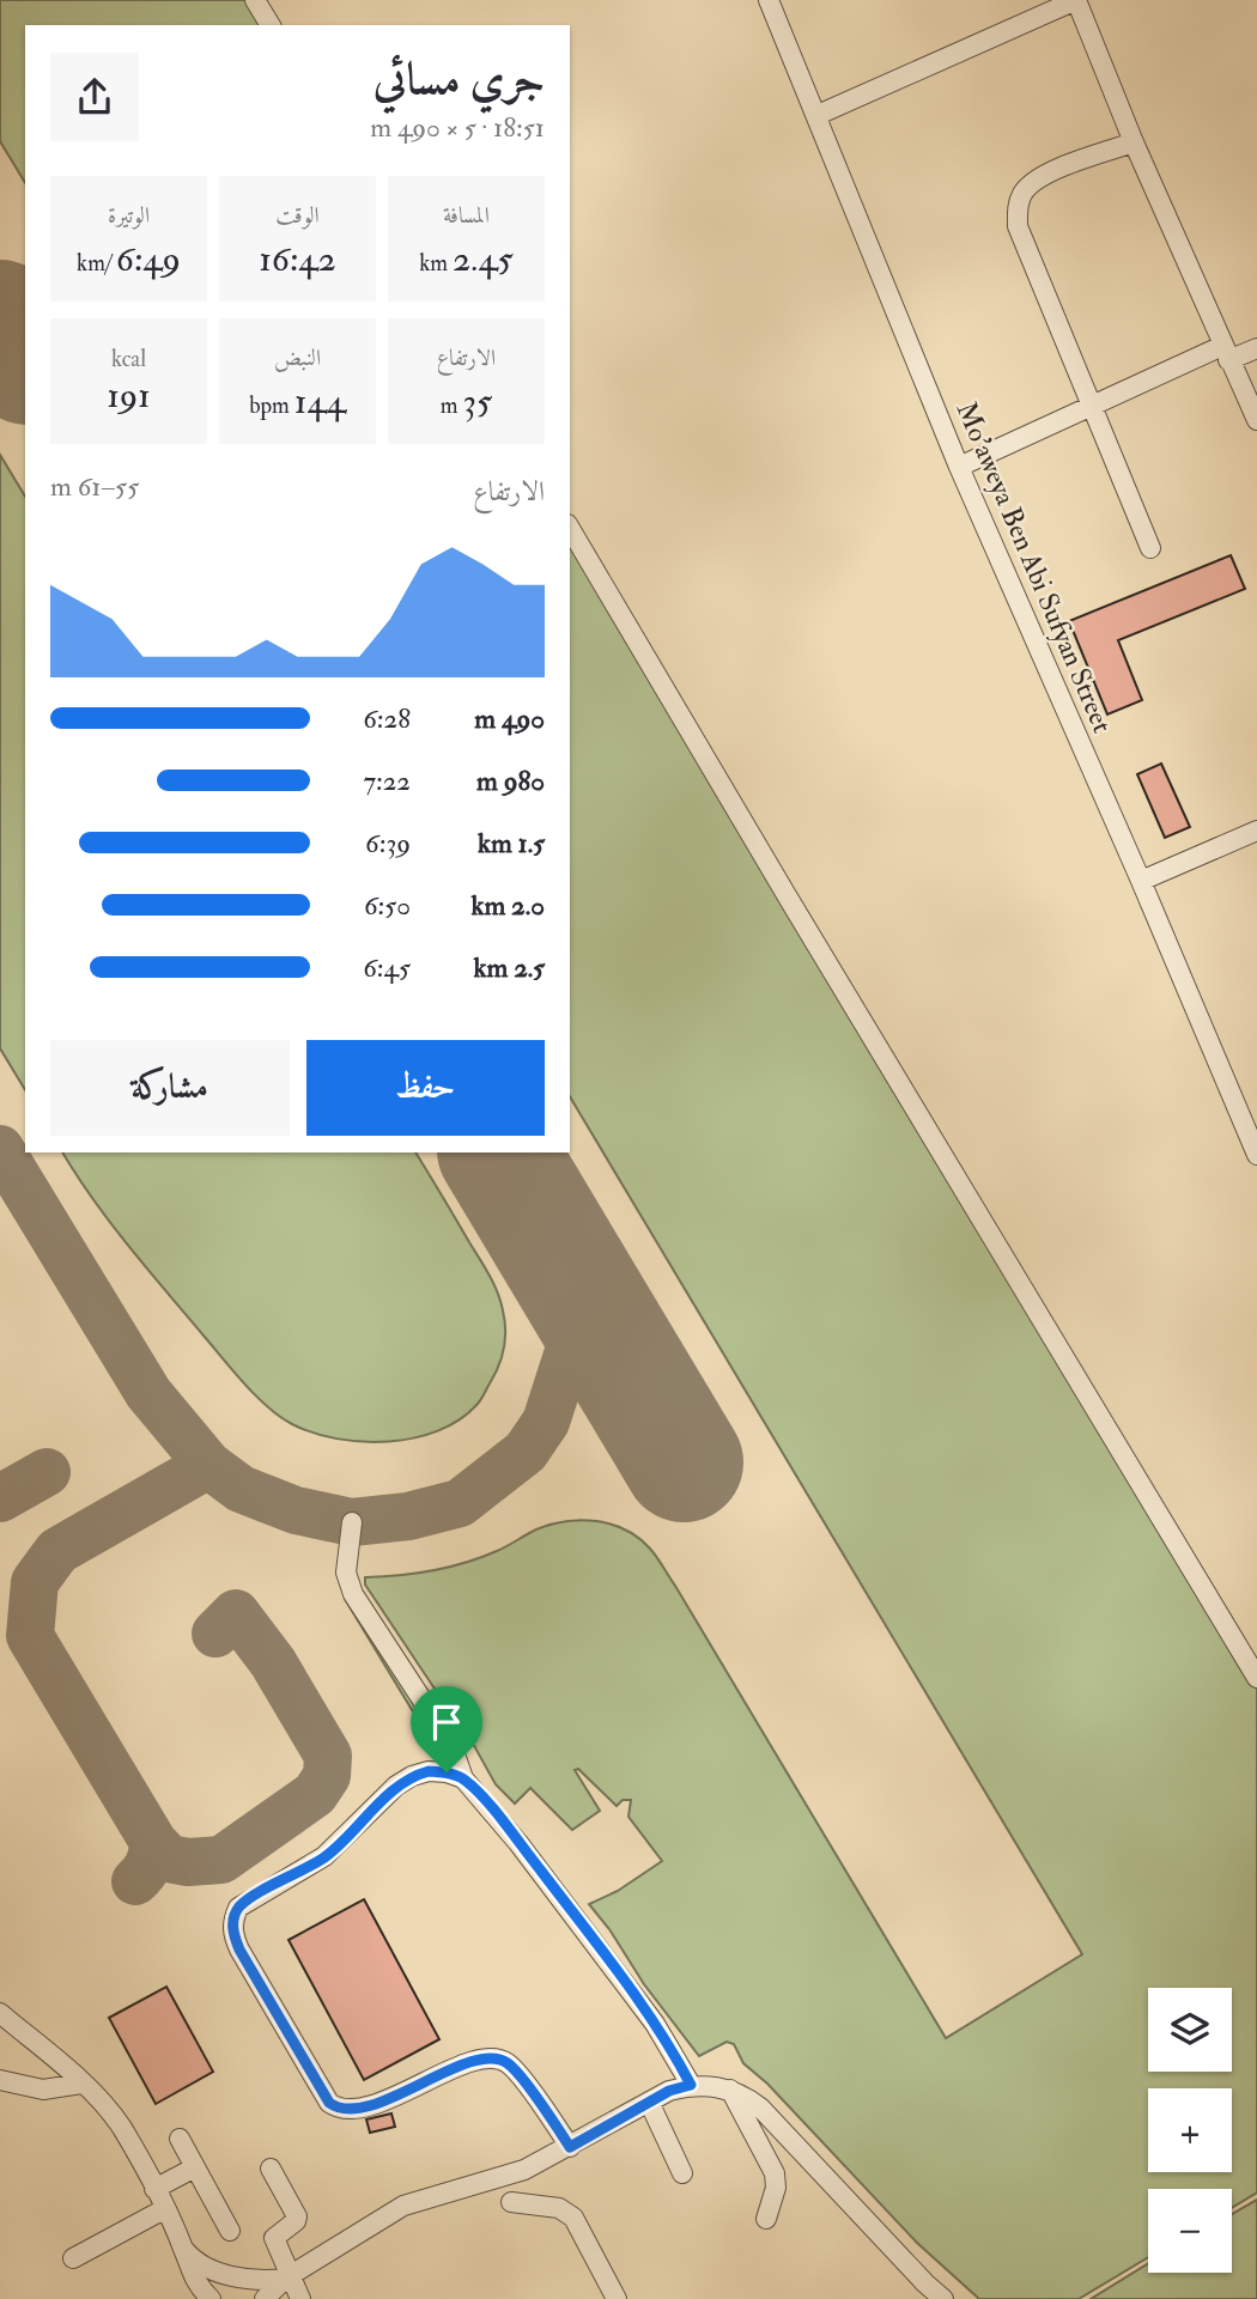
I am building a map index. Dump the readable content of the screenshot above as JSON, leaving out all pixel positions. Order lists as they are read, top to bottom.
{
  "streets": {
    "street": ["Mo'aweya Ben Abi Sufyan Street"]
  },
  "page": {
    "heading": ["جري مسائي", "18:51 · 5 × 490 m"],
    "stats": [
      ["المسافة", "2.45 km"],
      ["الوقت", "16:42"],
      ["الوتيرة", "6:49 /km"],
      ["الارتفاع", "35 m"],
      ["النبض", "144 bpm"],
      ["kcal", "191"]
    ],
    "chart": ["الارتفاع", "55–61 m"],
    "list": [
      {
        "name": "490 m",
        "note": "6:28"
      },
      {
        "name": "980 m",
        "note": "7:22"
      },
      {
        "name": "1.5 km",
        "note": "6:39"
      },
      {
        "name": "2.0 km",
        "note": "6:50"
      },
      {
        "name": "2.5 km",
        "note": "6:45"
      }
    ],
    "buttons": ["حفظ", "مشاركة"],
    "map_buttons": ["+", "−"]
  }
}
